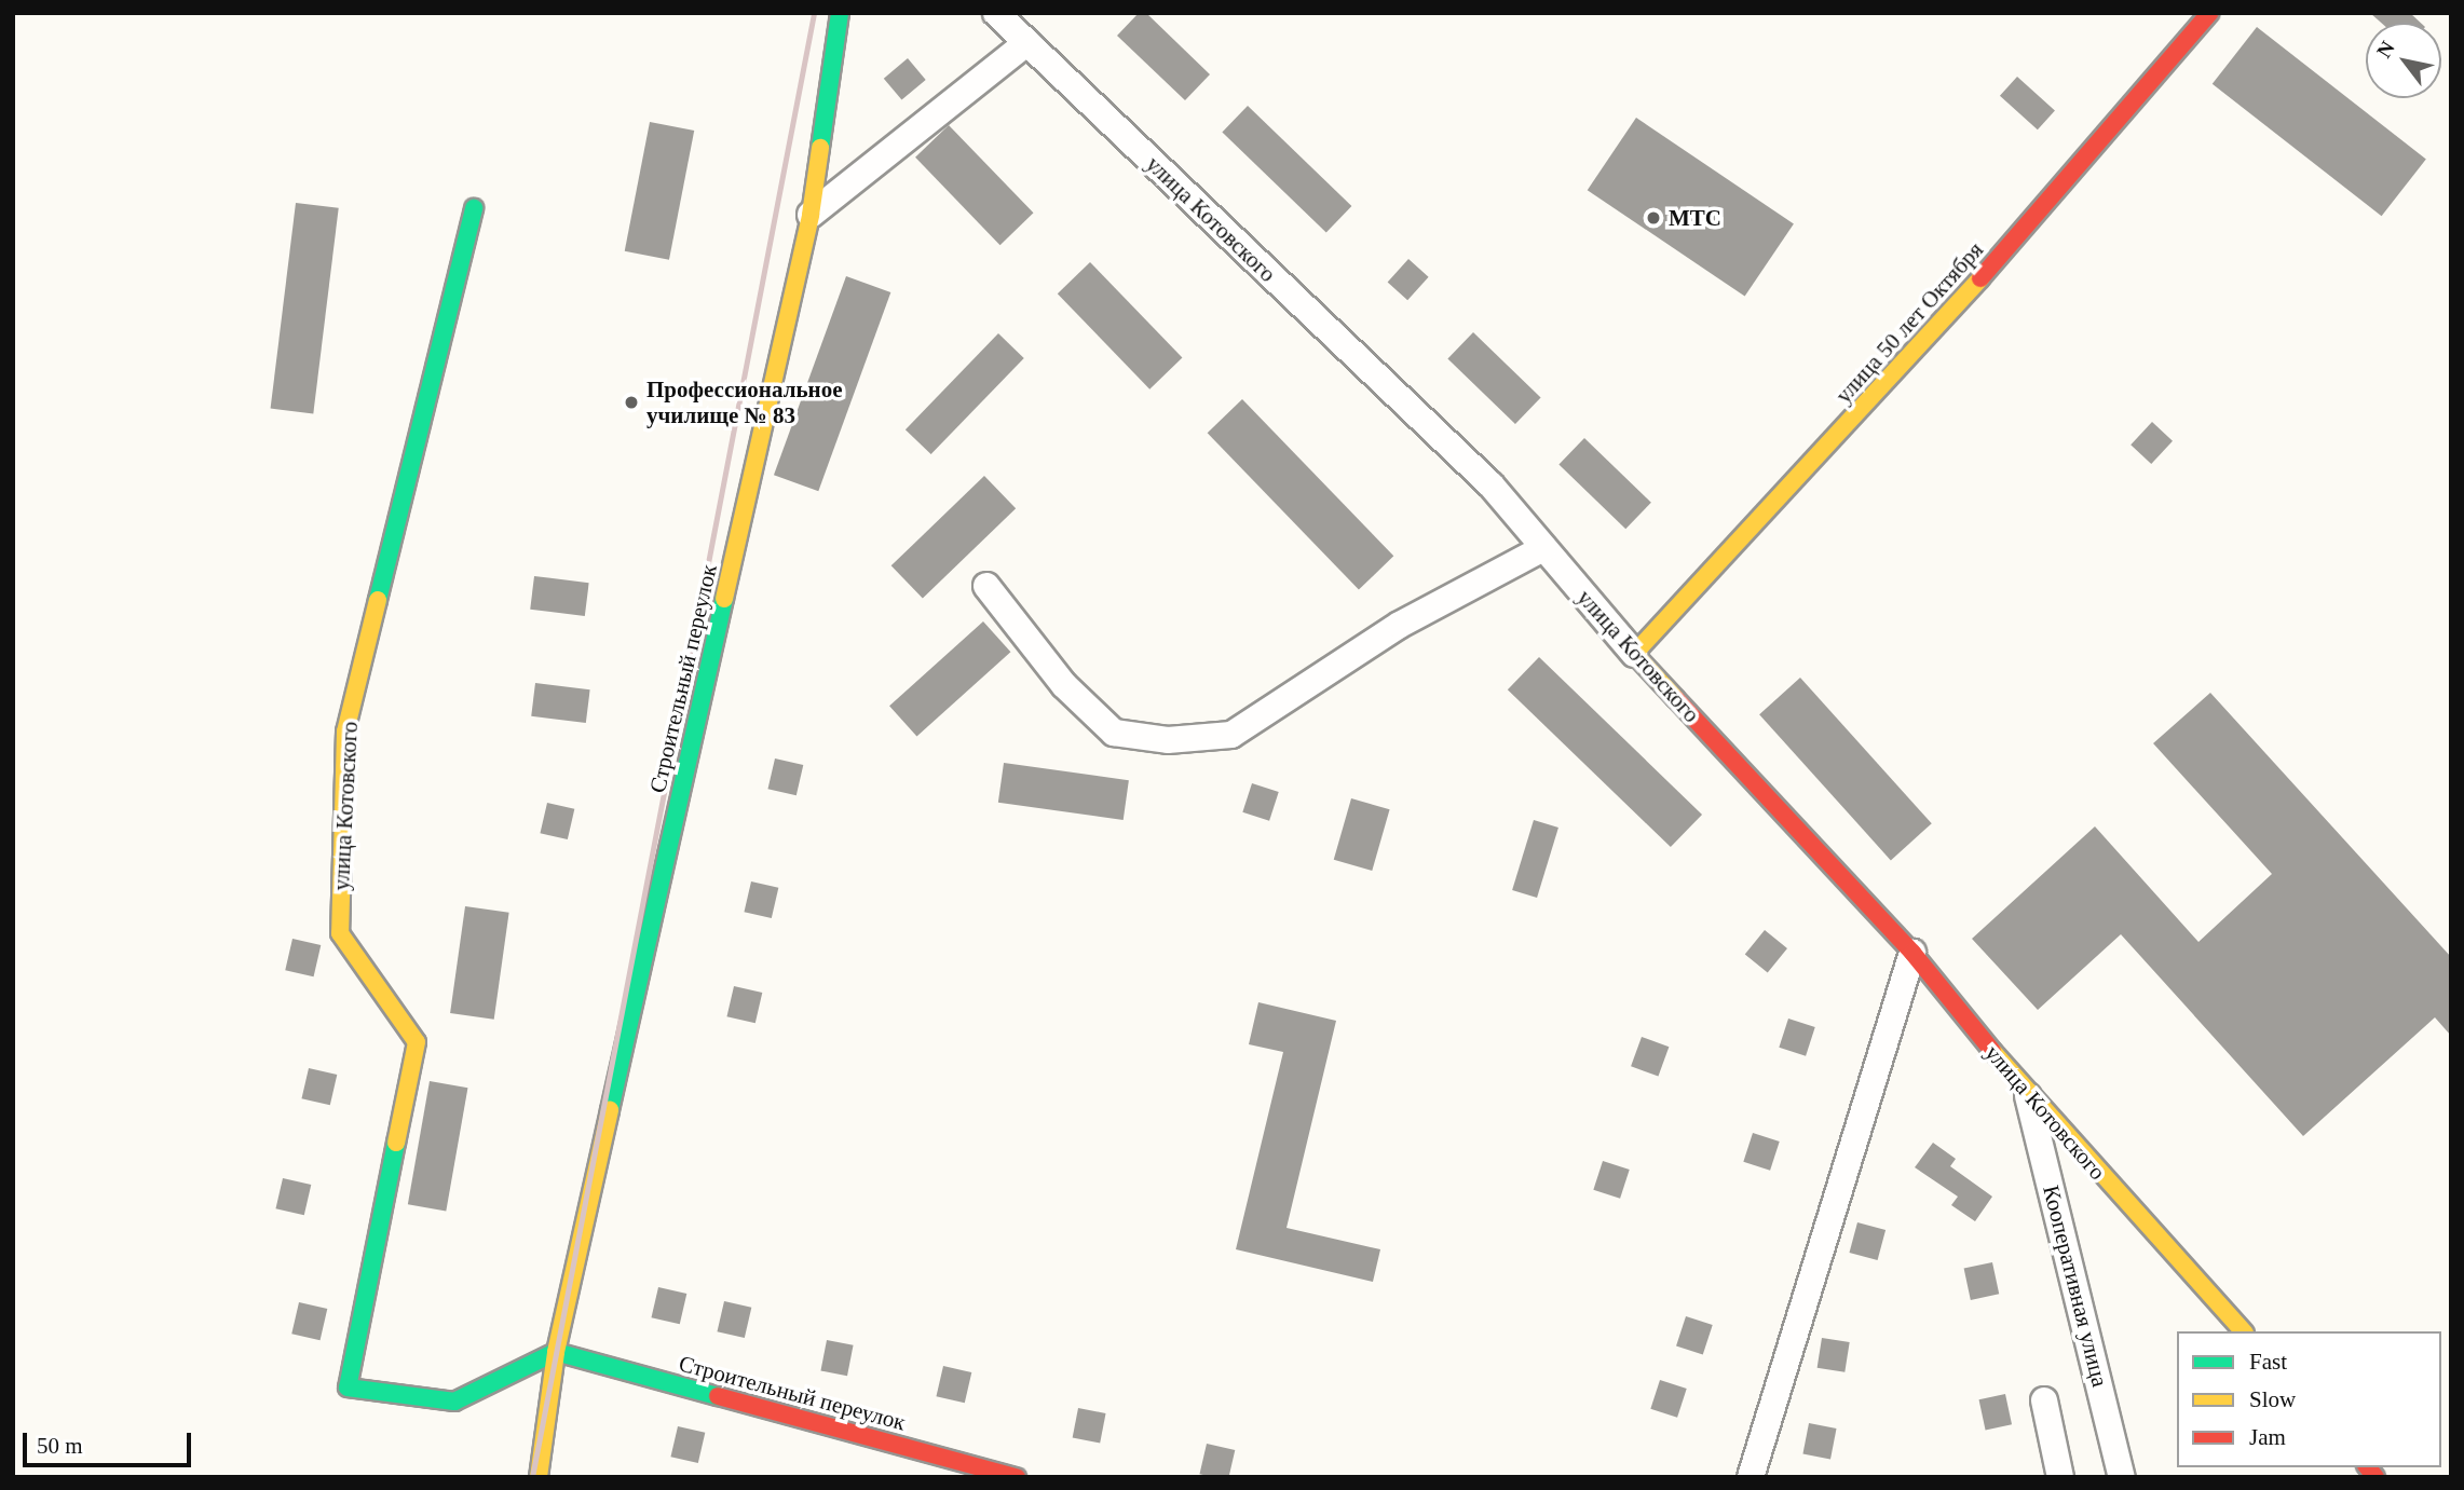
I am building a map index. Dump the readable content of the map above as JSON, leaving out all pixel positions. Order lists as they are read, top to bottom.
{
  "streets": {
    "street": [
      "улица Котовского",
      "улица 50 лет Октября",
      "Строительный переулок",
      "Кооперативная улица"
    ]
  },
  "crossings": [
    ["улица Котовского", "улица 50 лет Октября"],
    ["улица Котовского", "Строительный переулок"],
    ["улица Котовского", "Кооперативная улица"]
  ],
  "places": ["МТС", "Профессиональное училище № 83"],
  "legend": ["Fast", "Slow", "Jam"],
  "scale_bar": "50 m",
  "north": "top left"
}
